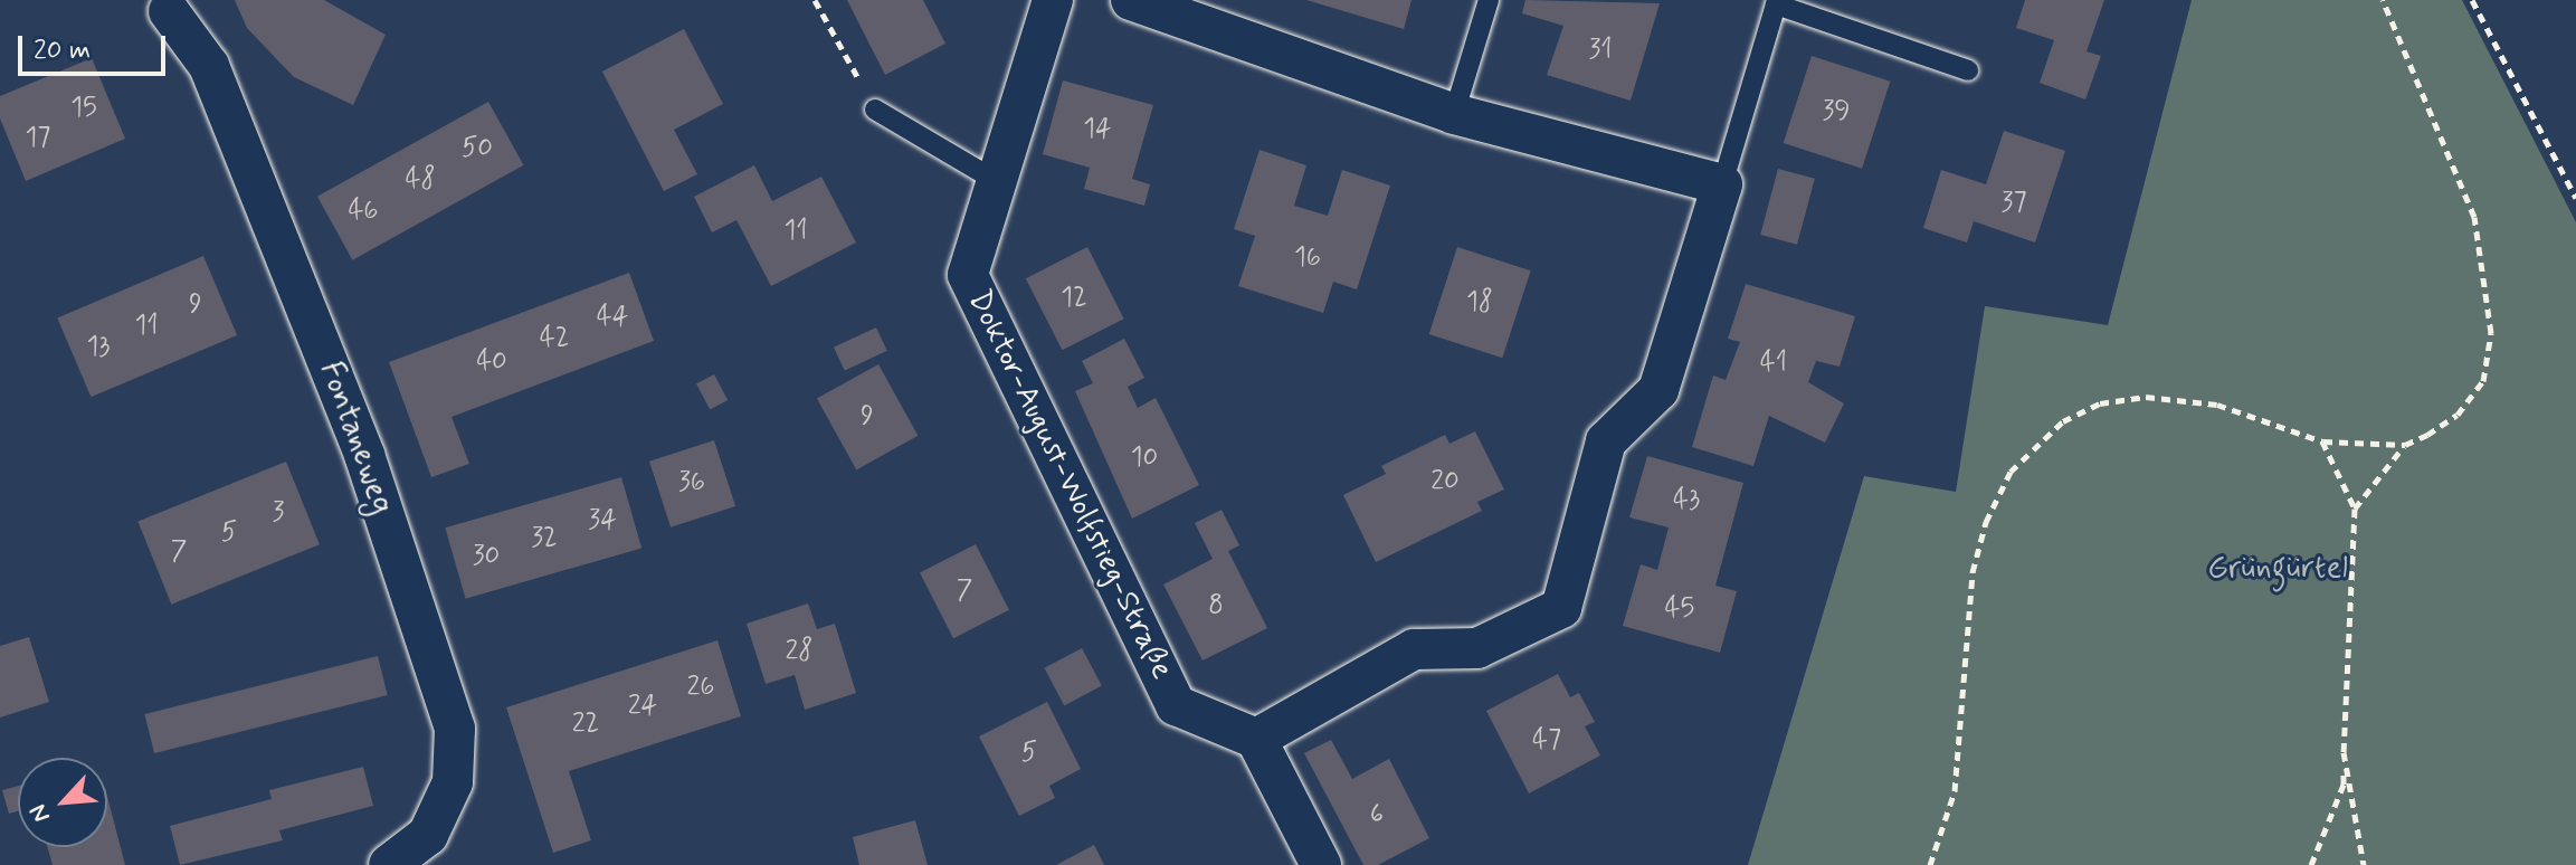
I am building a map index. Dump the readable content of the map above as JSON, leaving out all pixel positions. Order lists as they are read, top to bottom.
{
  "streets": {
    "street": ["Fontaneweg", "Doktor-August-Wolfstieg-Straße"]
  },
  "parks": ["Grüngürtel"],
  "house_numbers": [
    "31",
    "15",
    "39",
    "14",
    "17",
    "50",
    "48",
    "37",
    "46",
    "11",
    "16",
    "12",
    "18",
    "9",
    "44",
    "11",
    "42",
    "13",
    "40",
    "41",
    "9",
    "10",
    "20",
    "36",
    "43",
    "3",
    "34",
    "5",
    "32",
    "7",
    "30",
    "7",
    "8",
    "45",
    "28",
    "26",
    "24",
    "22",
    "47",
    "5",
    "6"
  ],
  "scale_bar": "20 m",
  "north": "bottom left"
}
